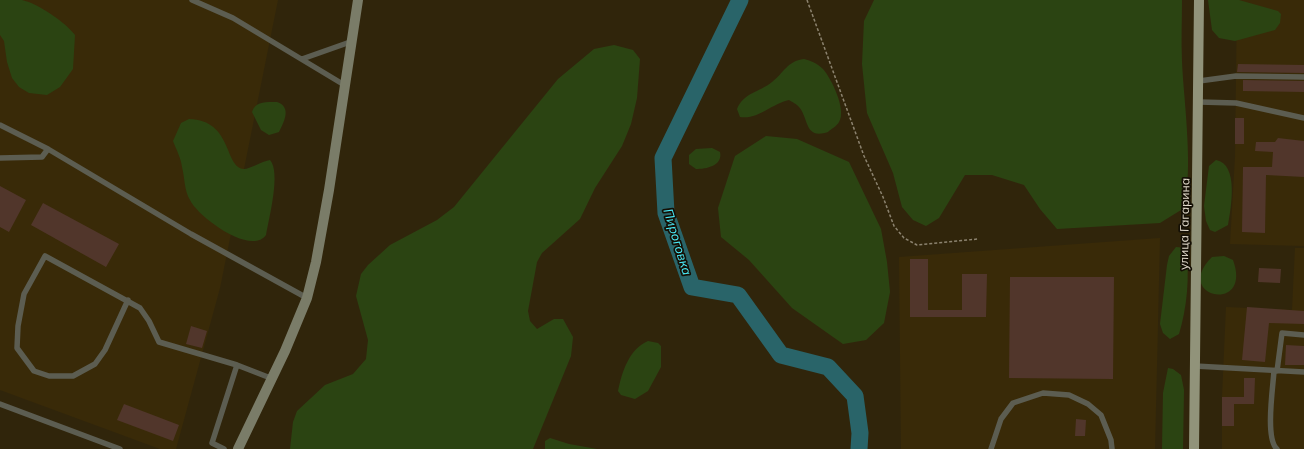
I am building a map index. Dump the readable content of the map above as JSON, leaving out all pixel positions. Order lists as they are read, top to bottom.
{
  "streets": {
    "main road": ["улица Гагарина"]
  },
  "water": ["Пироговка"]
}
